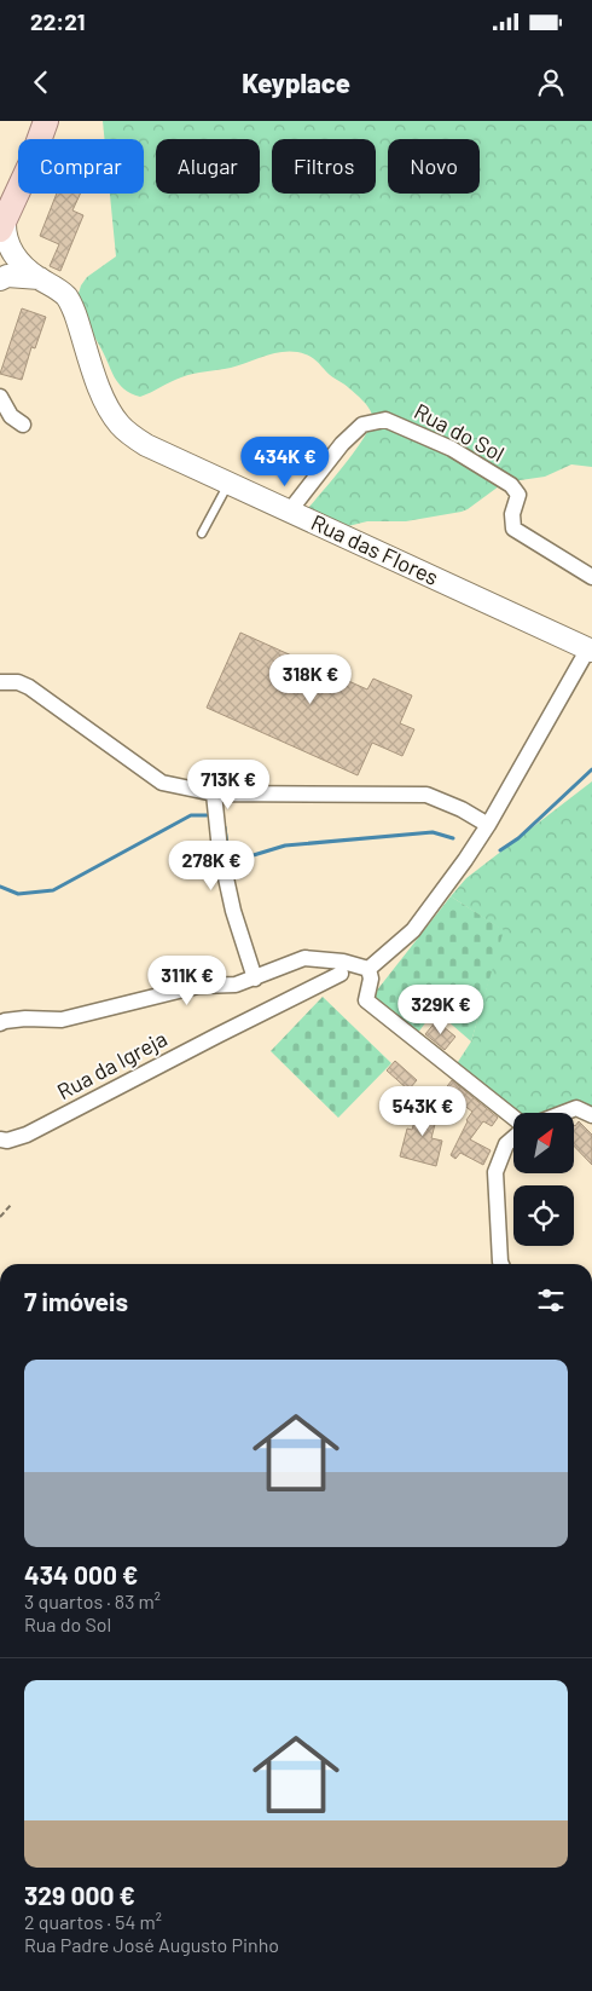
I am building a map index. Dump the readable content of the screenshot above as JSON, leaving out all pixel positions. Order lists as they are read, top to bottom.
{
  "streets": {
    "street": ["Rua do Sol", "Rua das Flores", "Rua da Igreja"]
  },
  "crossings": [
    ["Rua do Sol", "Rua das Flores"]
  ],
  "north": "top right",
  "page": {
    "status": "22:21",
    "header": "Keyplace",
    "chip": [
      "Comprar",
      "Alugar",
      "Filtros",
      "Novo"
    ],
    "price": [
      "434K €",
      "318K €",
      "713K €",
      "278K €",
      "311K €",
      "329K €",
      "543K €"
    ],
    "heading": "7 imóveis",
    "list": [
      {
        "name": "434 000 €",
        "note": "3 quartos · 83 m² · Rua do Sol"
      },
      {
        "name": "329 000 €",
        "note": "2 quartos · 54 m² · Rua Padre José Augusto Pinho"
      }
    ]
  }
}
